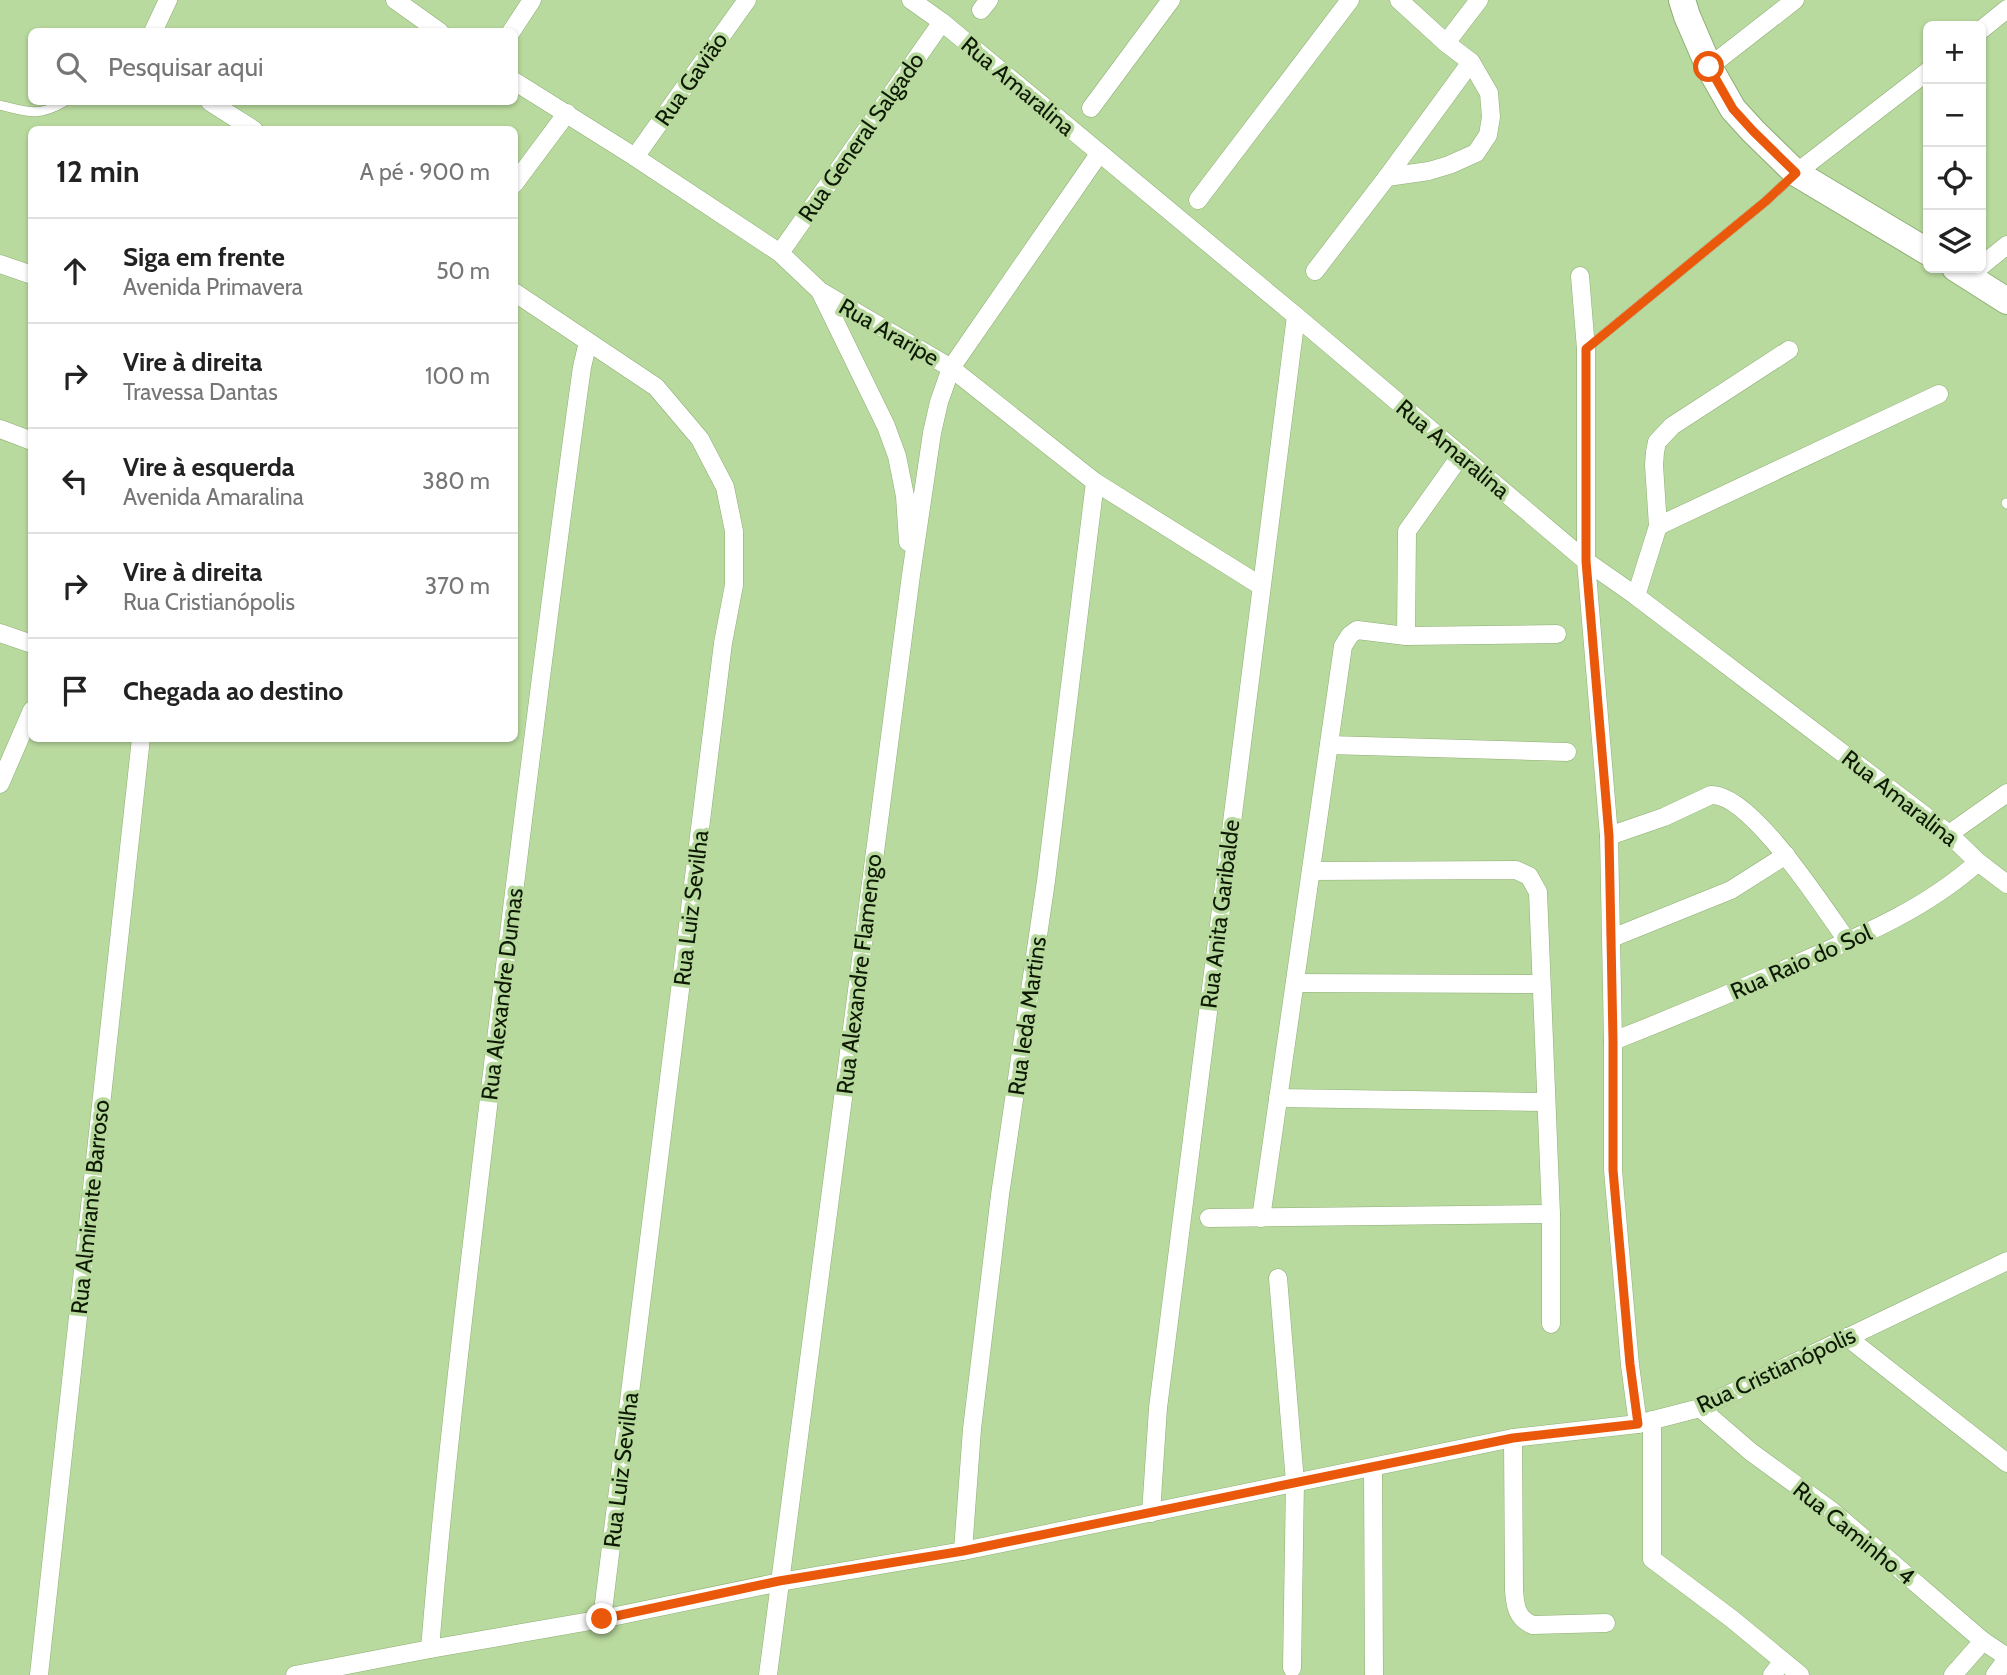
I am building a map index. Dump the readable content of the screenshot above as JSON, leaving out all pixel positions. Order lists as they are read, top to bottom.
{
  "streets": {
    "street": [
      "Rua Gavião",
      "Rua Amaralina",
      "Rua General Salgado",
      "Rua Araripe",
      "Rua Luiz Sevilha",
      "Rua Anita Garibalde",
      "Rua Raio do Sol",
      "Rua Alexandre Flamengo",
      "Rua Alexandre Dumas",
      "Rua Ieda Martins",
      "Rua Almirante Barroso",
      "Rua Cristianópolis",
      "Rua Caminho 4"
    ]
  },
  "crossings": [
    ["Rua Gavião", "Rua Araripe"],
    ["Rua Amaralina", "Rua General Salgado"],
    ["Rua Amaralina", "Rua Anita Garibalde"],
    ["Rua Amaralina", "Rua Raio do Sol"],
    ["Rua Amaralina", "Rua Alexandre Flamengo"],
    ["Rua General Salgado", "Rua Araripe"],
    ["Rua Araripe", "Rua Anita Garibalde"],
    ["Rua Araripe", "Rua Alexandre Flamengo"],
    ["Rua Araripe", "Rua Ieda Martins"],
    ["Rua Luiz Sevilha", "Rua Alexandre Dumas"],
    ["Rua Luiz Sevilha", "Rua Cristianópolis"],
    ["Rua Anita Garibalde", "Rua Cristianópolis"],
    ["Rua Alexandre Flamengo", "Rua Cristianópolis"],
    ["Rua Alexandre Dumas", "Rua Cristianópolis"],
    ["Rua Ieda Martins", "Rua Cristianópolis"],
    ["Rua Cristianópolis", "Rua Caminho 4"]
  ],
  "page": {
    "map_buttons": ["+", "−"],
    "search": "Pesquisar aqui",
    "heading": ["12 min", "A pé · 900 m"],
    "list": [
      ["Siga em frente", "Avenida Primavera", "50 m"],
      ["Vire à direita", "Travessa Dantas", "100 m"],
      ["Vire à esquerda", "Avenida Amaralina", "380 m"],
      ["Vire à direita", "Rua Cristianópolis", "370 m"],
      "Chegada ao destino"
    ]
  }
}
